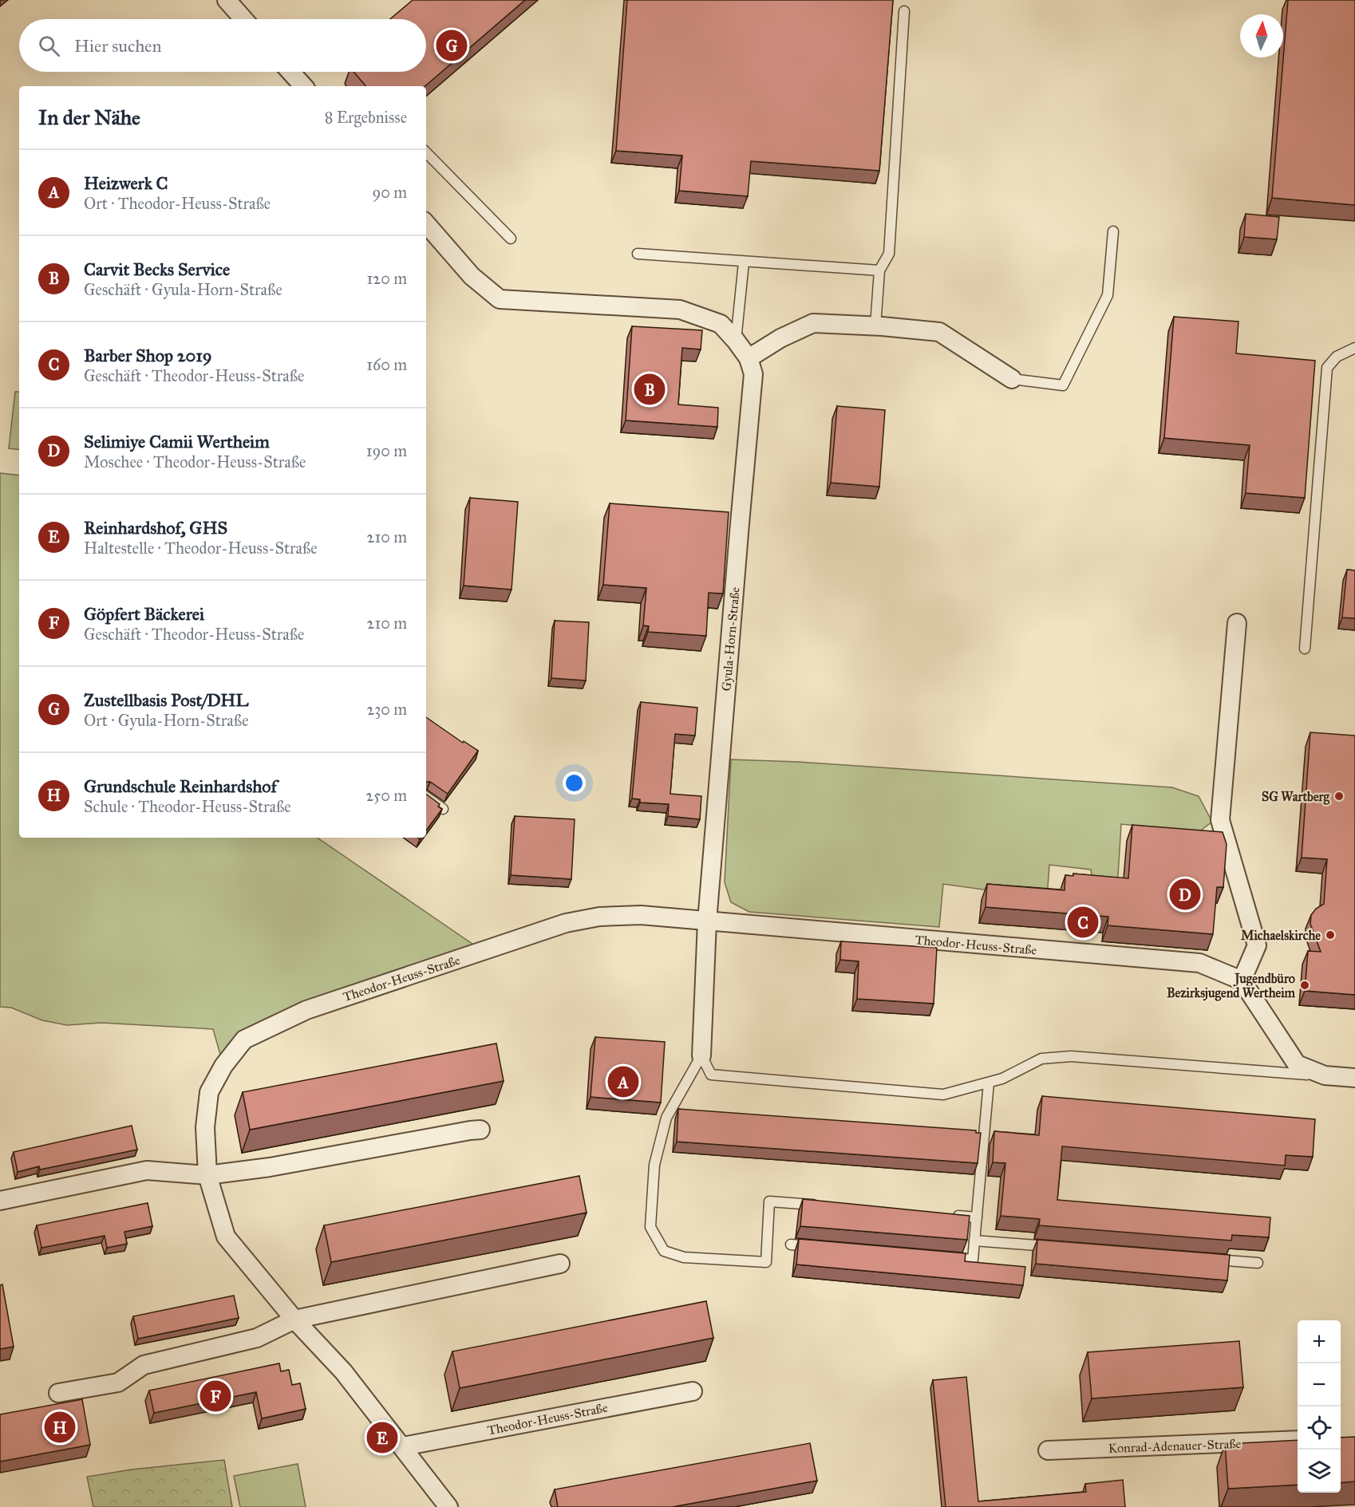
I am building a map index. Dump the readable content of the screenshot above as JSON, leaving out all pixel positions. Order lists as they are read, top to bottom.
{
  "streets": {
    "street": ["Gyula-Horn-Straße", "Theodor-Heuss-Straße", "Konrad-Adenauer-Straße"]
  },
  "crossings": [
    ["Gyula-Horn-Straße", "Theodor-Heuss-Straße"]
  ],
  "places": ["SG Wartberg", "Michaelskirche", "Jugendbüro Bezirksjugend Wertheim"],
  "north": "top",
  "page": {
    "search": "Hier suchen",
    "pins": [
      "G",
      "B",
      "D",
      "C",
      "A",
      "F",
      "H",
      "E"
    ],
    "heading": ["In der Nähe", "8 Ergebnisse"],
    "list": [
      {
        "mark": "A",
        "name": "Heizwerk C",
        "note": "Ort · Theodor-Heuss-Straße",
        "value": "90 m"
      },
      {
        "mark": "B",
        "name": "Carvit Becks Service",
        "note": "Geschäft · Gyula-Horn-Straße",
        "value": "120 m"
      },
      {
        "mark": "C",
        "name": "Barber Shop 2019",
        "note": "Geschäft · Theodor-Heuss-Straße",
        "value": "160 m"
      },
      {
        "mark": "D",
        "name": "Selimiye Camii Wertheim",
        "note": "Moschee · Theodor-Heuss-Straße",
        "value": "190 m"
      },
      {
        "mark": "E",
        "name": "Reinhardshof, GHS",
        "note": "Haltestelle · Theodor-Heuss-Straße",
        "value": "210 m"
      },
      {
        "mark": "F",
        "name": "Göpfert Bäckerei",
        "note": "Geschäft · Theodor-Heuss-Straße",
        "value": "210 m"
      },
      {
        "mark": "G",
        "name": "Zustellbasis Post/DHL",
        "note": "Ort · Gyula-Horn-Straße",
        "value": "230 m"
      },
      {
        "mark": "H",
        "name": "Grundschule Reinhardshof",
        "note": "Schule · Theodor-Heuss-Straße",
        "value": "250 m"
      }
    ],
    "map_buttons": ["+", "−"]
  }
}
